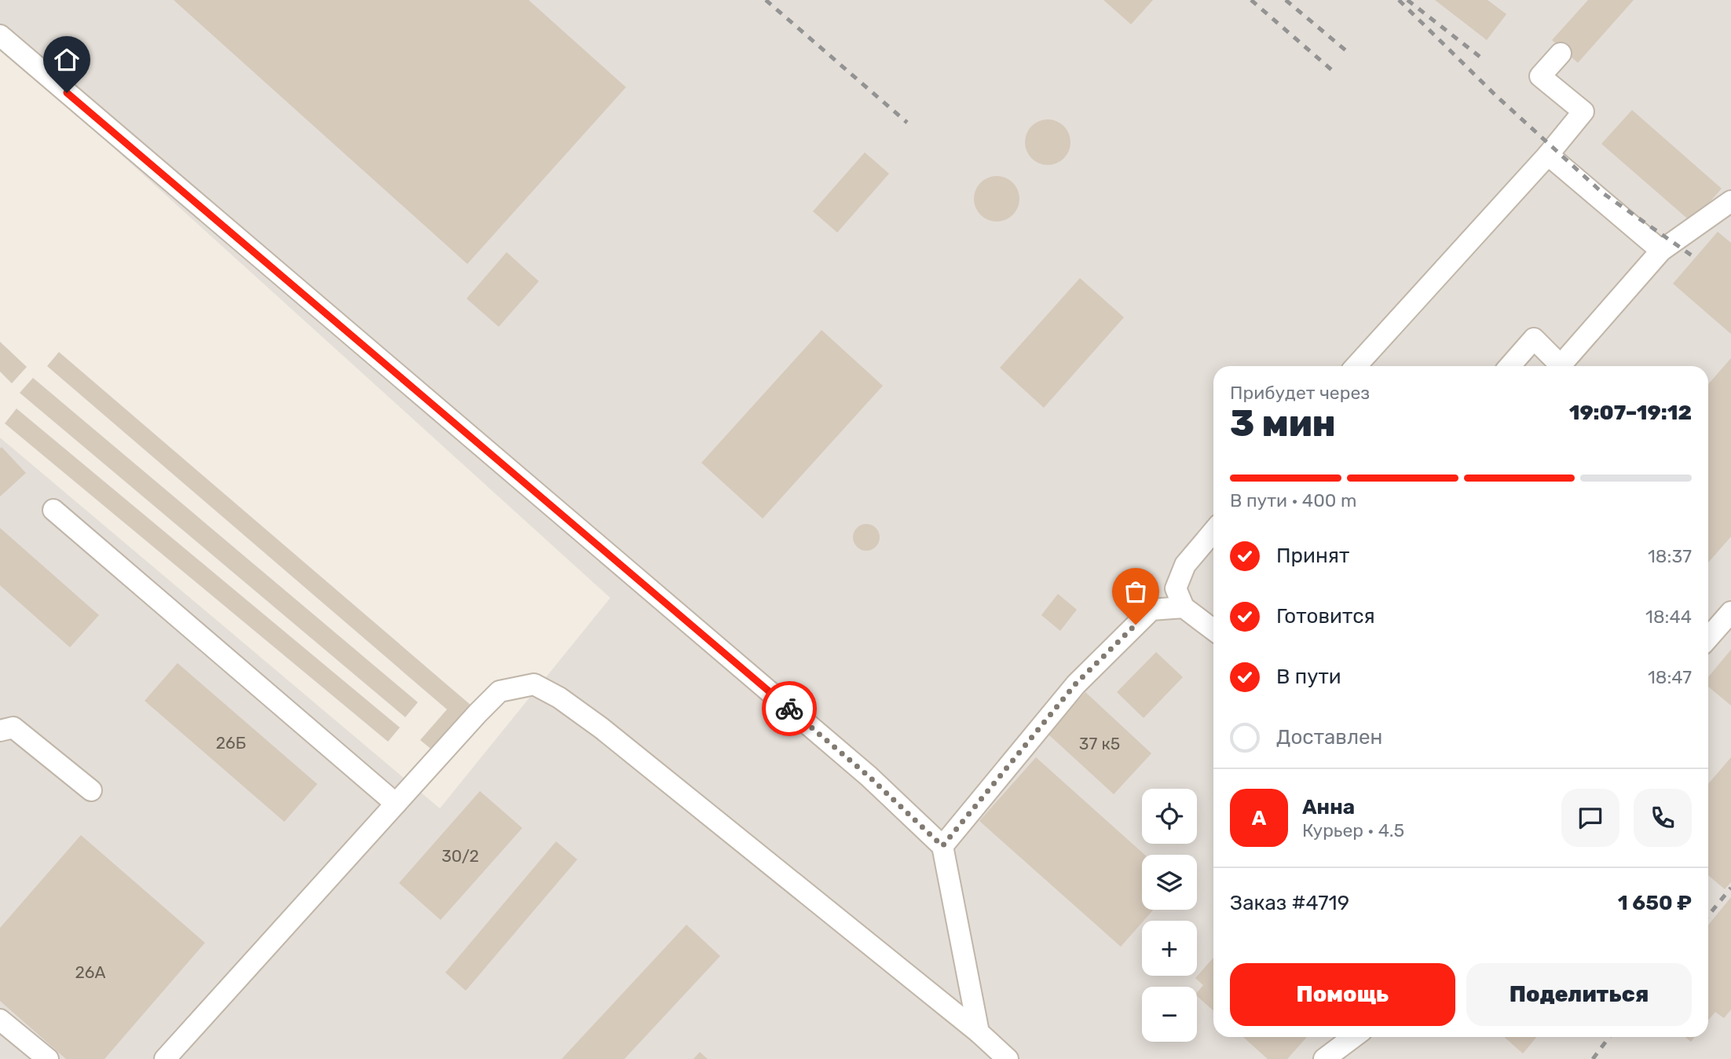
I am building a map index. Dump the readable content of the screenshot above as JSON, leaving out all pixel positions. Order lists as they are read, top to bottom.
{
  "house_numbers": [
    "26Б",
    "37 к5",
    "30/2",
    "26А"
  ],
  "page": {
    "heading": ["3 мин", "Прибудет через", "19:07–19:12"],
    "panel": [
      "Анна",
      "Курьер · 4.5",
      "Заказ #4719",
      "1 650 ₽"
    ],
    "bar": "В пути · 400 m",
    "list": [
      ["Принят", "18:37"],
      ["Готовится", "18:44"],
      ["В пути", "18:47"],
      "Доставлен"
    ],
    "map_buttons": ["+", "−"],
    "round": "А",
    "buttons": ["Помощь", "Поделиться"]
  }
}
